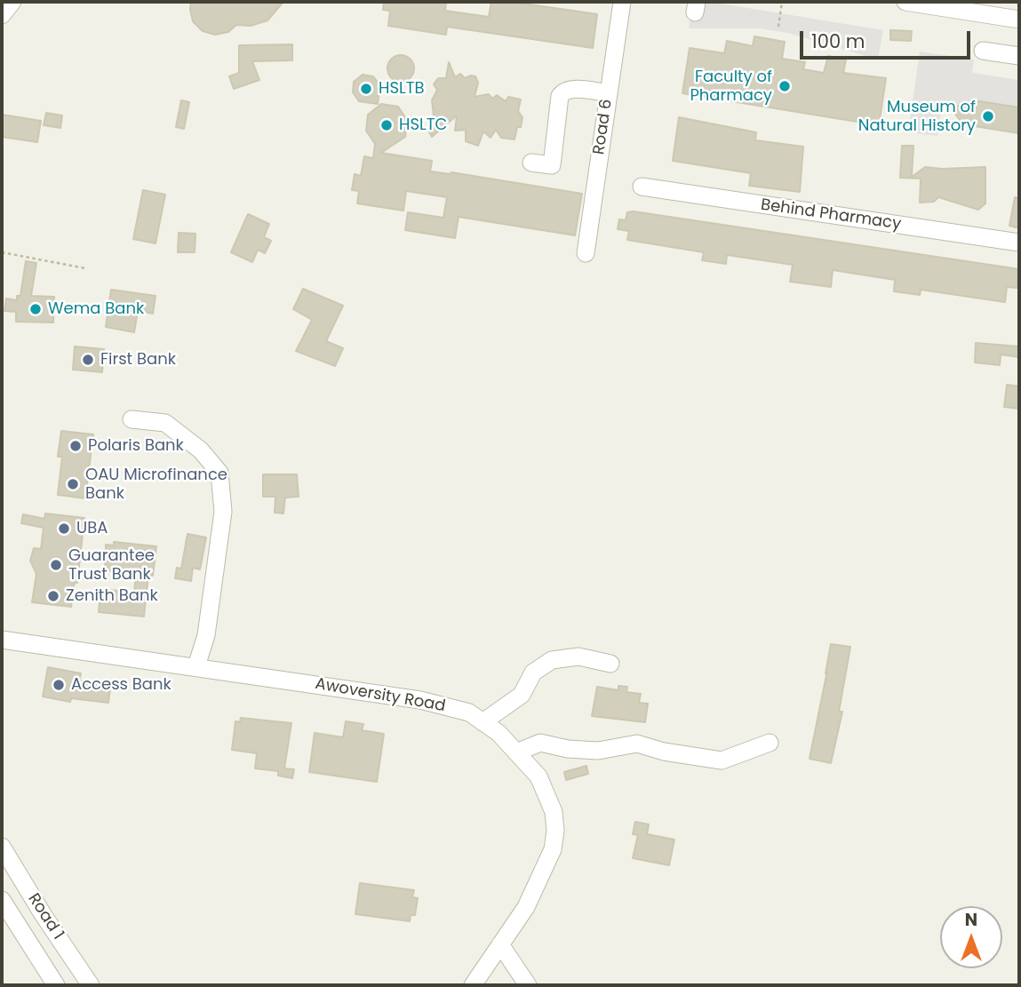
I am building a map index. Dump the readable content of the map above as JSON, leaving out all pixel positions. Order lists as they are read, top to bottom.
{
  "streets": {
    "street": [
      "Road 6",
      "Behind Pharmacy",
      "Awoversity Road",
      "Road 1"
    ]
  },
  "places": [
    "Faculty of Pharmacy",
    "HSLTB",
    "Museum of Natural History",
    "HSLTC",
    "Wema Bank",
    "First Bank",
    "Polaris Bank",
    "OAU Microfinance Bank",
    "UBA",
    "Guarantee Trust Bank",
    "Zenith Bank",
    "Access Bank"
  ],
  "scale_bar": "100 m",
  "north": "top"
}
